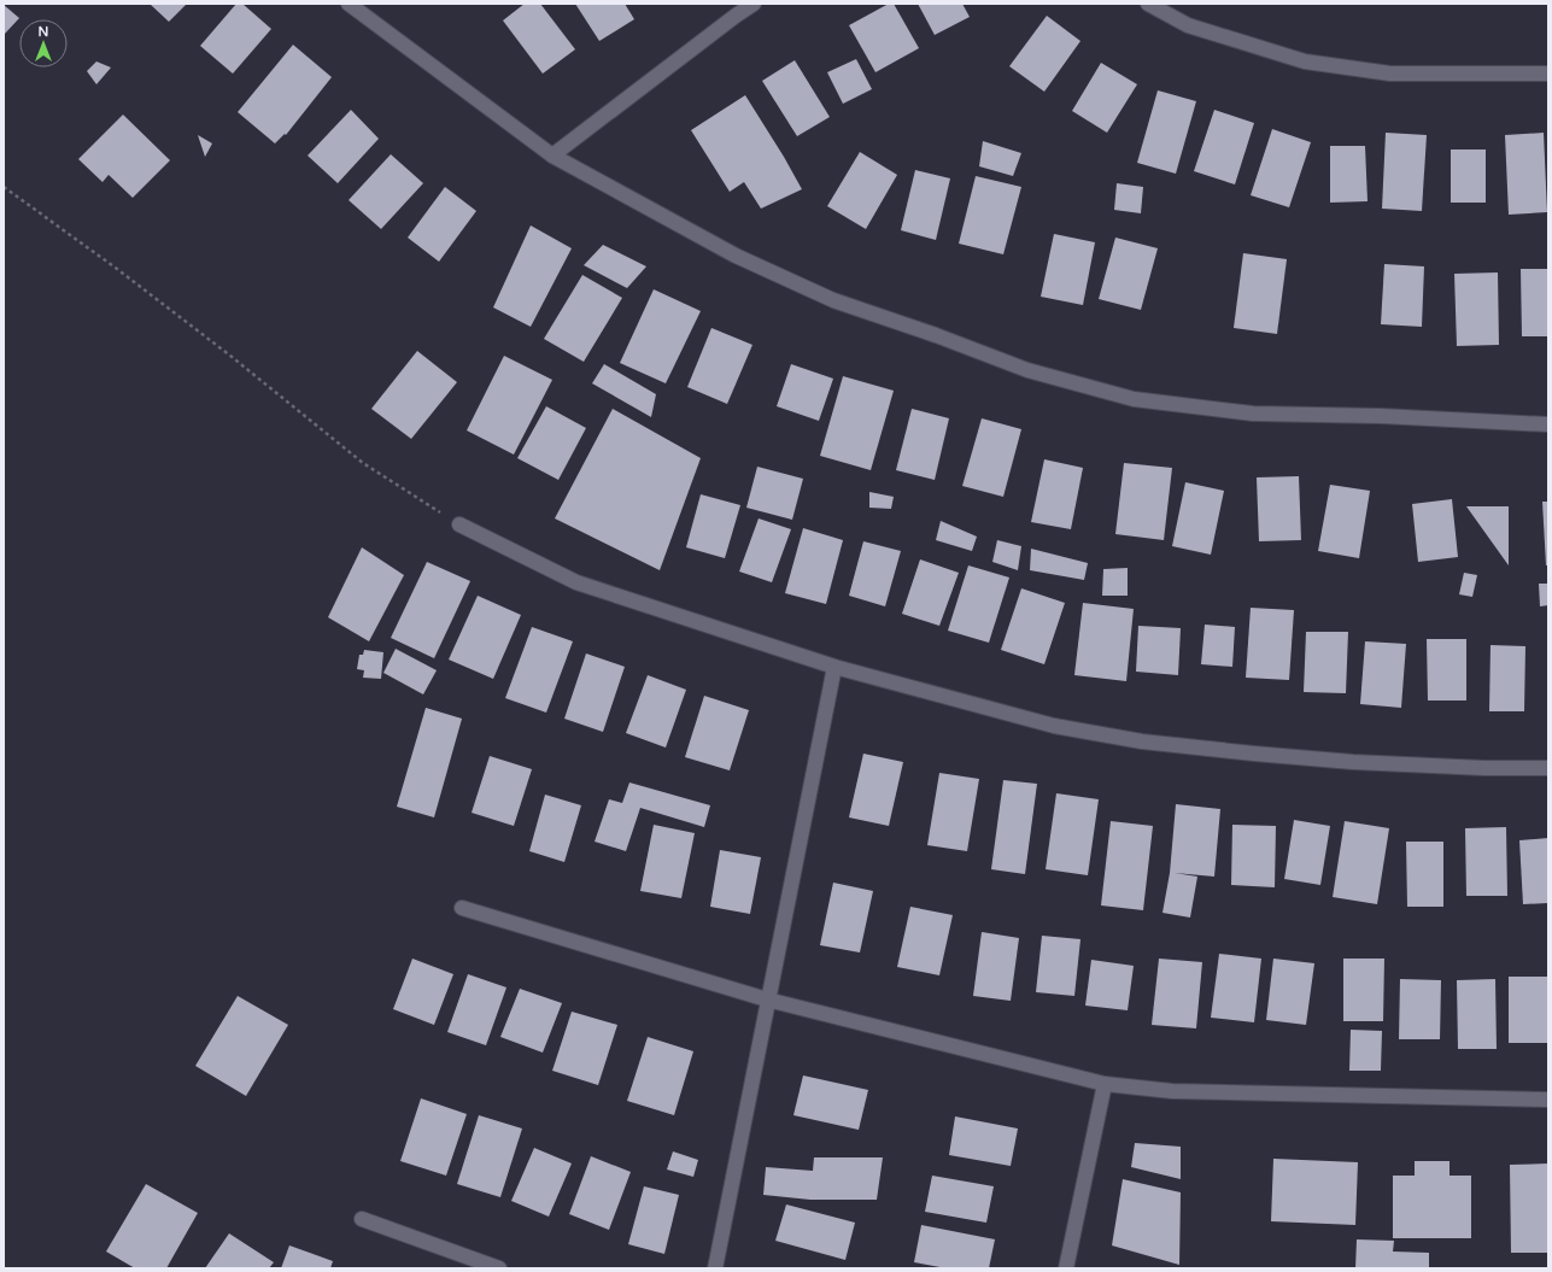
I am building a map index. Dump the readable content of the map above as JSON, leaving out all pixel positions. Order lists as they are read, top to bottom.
{
  "north": "top"
}
